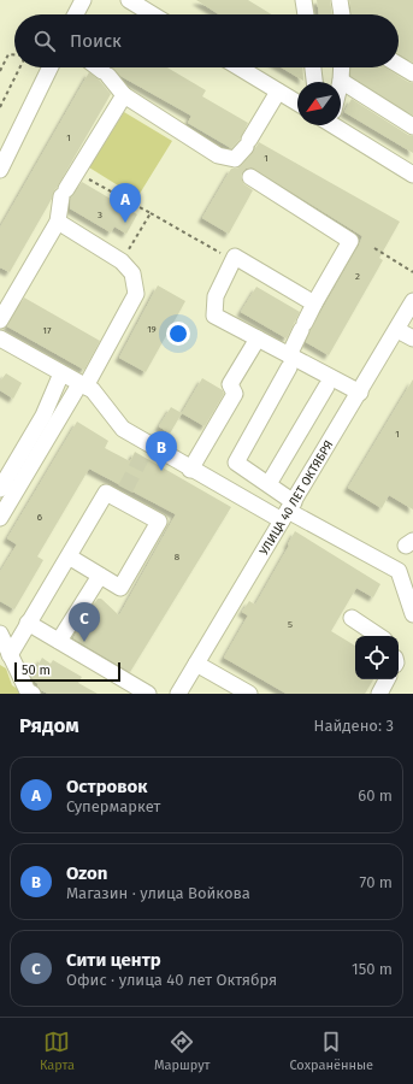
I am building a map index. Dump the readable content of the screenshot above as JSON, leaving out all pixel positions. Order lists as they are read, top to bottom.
{
  "streets": {
    "street": ["УЛИЦА 40 ЛЕТ ОКТЯБРЯ"]
  },
  "house_numbers": [
    "1",
    "1",
    "3",
    "2",
    "19",
    "17",
    "1",
    "6",
    "8",
    "5"
  ],
  "scale_bar": "50 m",
  "north": "bottom left",
  "page": {
    "search": "Поиск",
    "pins": ["A", "B", "C"],
    "scale": "50 m",
    "heading": ["Рядом", "Найдено: 3"],
    "list": [
      {
        "mark": "A",
        "name": "Островок",
        "note": "Супермаркет",
        "value": "60 m"
      },
      {
        "mark": "B",
        "name": "Ozon",
        "note": "Магазин · улица Войкова",
        "value": "70 m"
      },
      {
        "mark": "C",
        "name": "Сити центр",
        "note": "Офис · улица 40 лет Октября",
        "value": "150 m"
      }
    ],
    "nav": ["Карта", "Маршрут", "Сохранённые"]
  }
}
